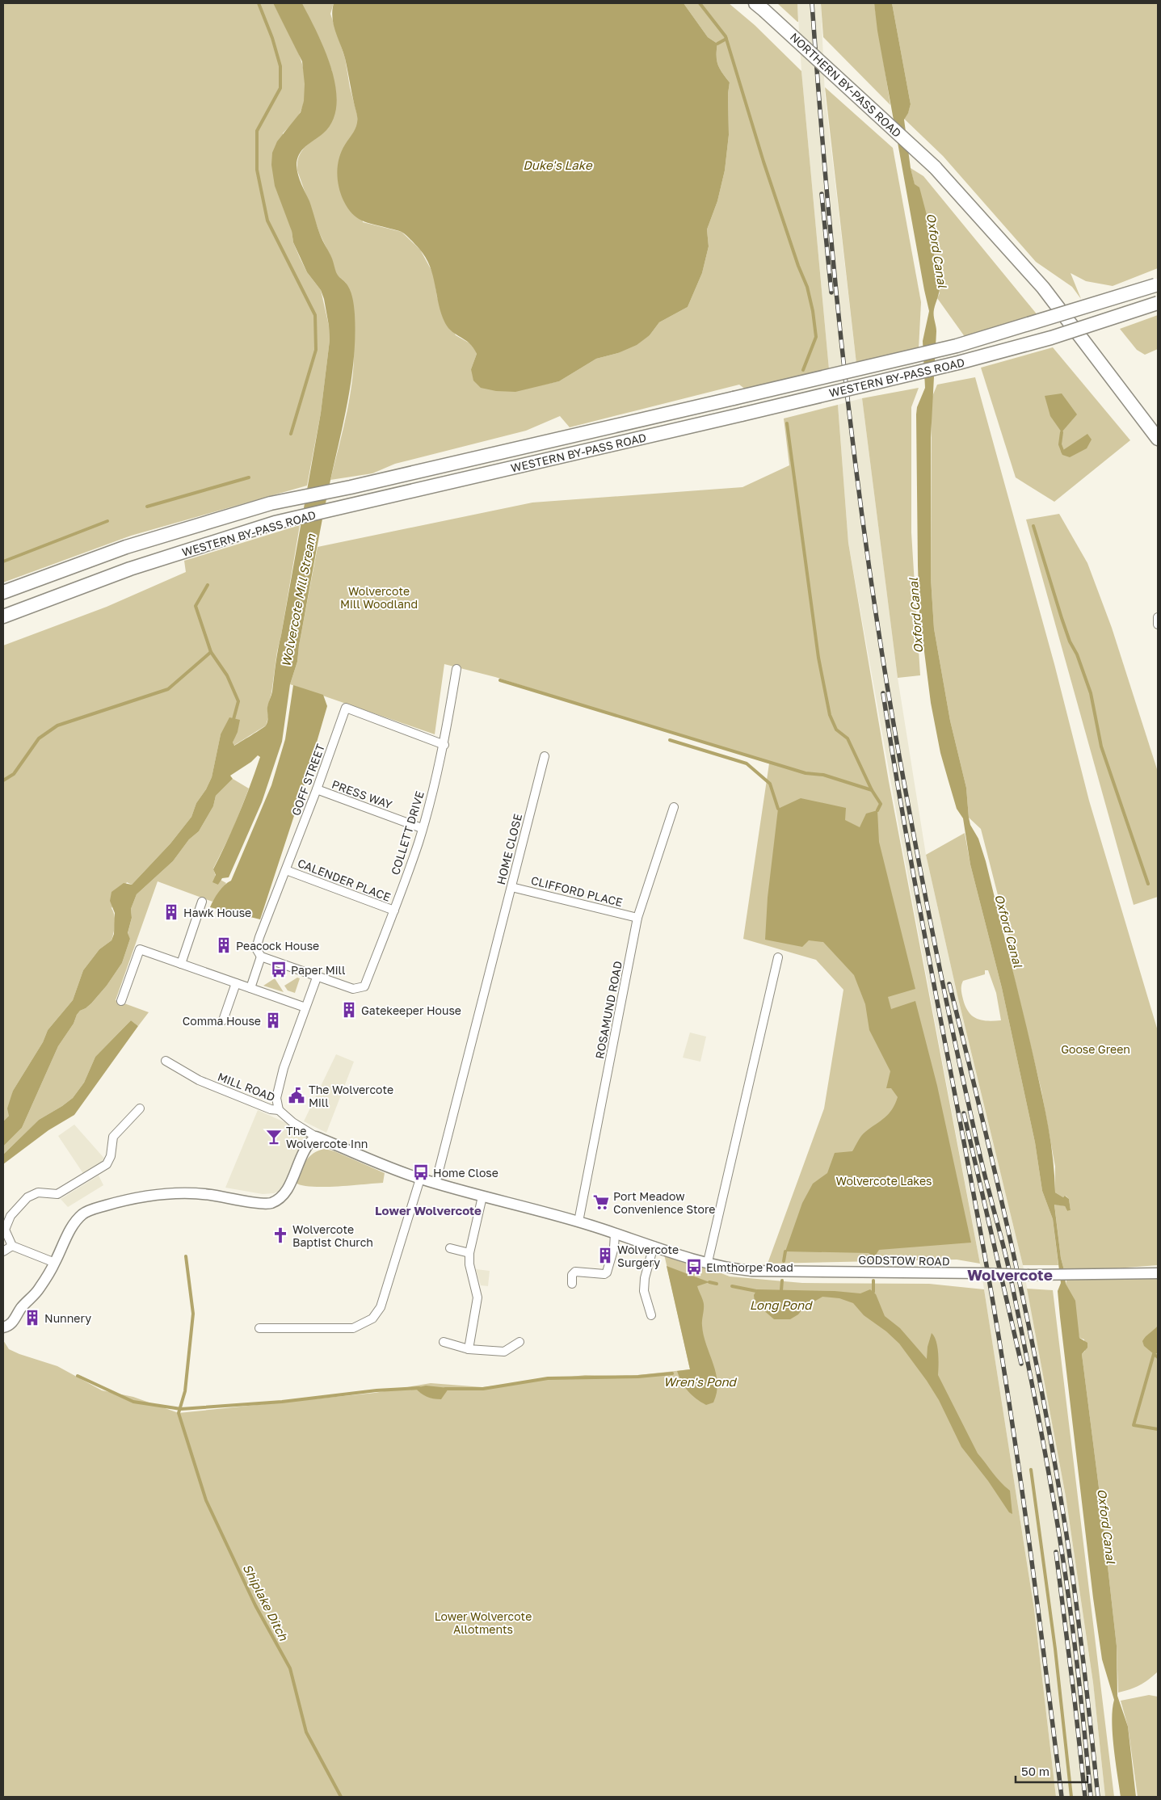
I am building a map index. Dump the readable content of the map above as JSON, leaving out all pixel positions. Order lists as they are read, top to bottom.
{
  "streets": {
    "highway": ["NORTHERN BY-PASS ROAD", "WESTERN BY-PASS ROAD"],
    "street": [
      "GOFF STREET",
      "PRESS WAY",
      "COLLETT DRIVE",
      "HOME CLOSE",
      "CALENDER PLACE",
      "CLIFFORD PLACE",
      "ROSAMUND ROAD",
      "MILL ROAD",
      "GODSTOW ROAD"
    ]
  },
  "crossings": [
    ["GOFF STREET", "PRESS WAY"],
    ["GOFF STREET", "COLLETT DRIVE"],
    ["GOFF STREET", "CALENDER PLACE"],
    ["PRESS WAY", "COLLETT DRIVE"],
    ["COLLETT DRIVE", "CALENDER PLACE"],
    ["HOME CLOSE", "CLIFFORD PLACE"],
    ["HOME CLOSE", "GODSTOW ROAD"],
    ["CLIFFORD PLACE", "ROSAMUND ROAD"],
    ["ROSAMUND ROAD", "GODSTOW ROAD"],
    ["MILL ROAD", "GODSTOW ROAD"]
  ],
  "districts": ["Lower Wolvercote", "Wolvercote"],
  "water": [
    "Duke's Lake",
    "Oxford Canal",
    "Wolvercote Mill Stream",
    "Long Pond",
    "Wren's Pond",
    "Shiplake Ditch"
  ],
  "parks": [
    "Wolvercote Mill Woodland",
    "Goose Green",
    "Wolvercote Lakes",
    "Lower Wolvercote Allotments"
  ],
  "places": {
    "building": [
      "Hawk House",
      "Peacock House",
      "Gatekeeper House",
      "Comma House",
      "Wolvercote Surgery",
      "Nunnery"
    ],
    "bus stop": ["Paper Mill", "Home Close", "Elmthorpe Road"],
    "public building": ["The Wolvercote Mill"],
    "bar": ["The Wolvercote Inn"],
    "supermarket": ["Port Meadow Convenience Store"],
    "church": ["Wolvercote Baptist Church"]
  },
  "scale_bar": "50 m"
}
